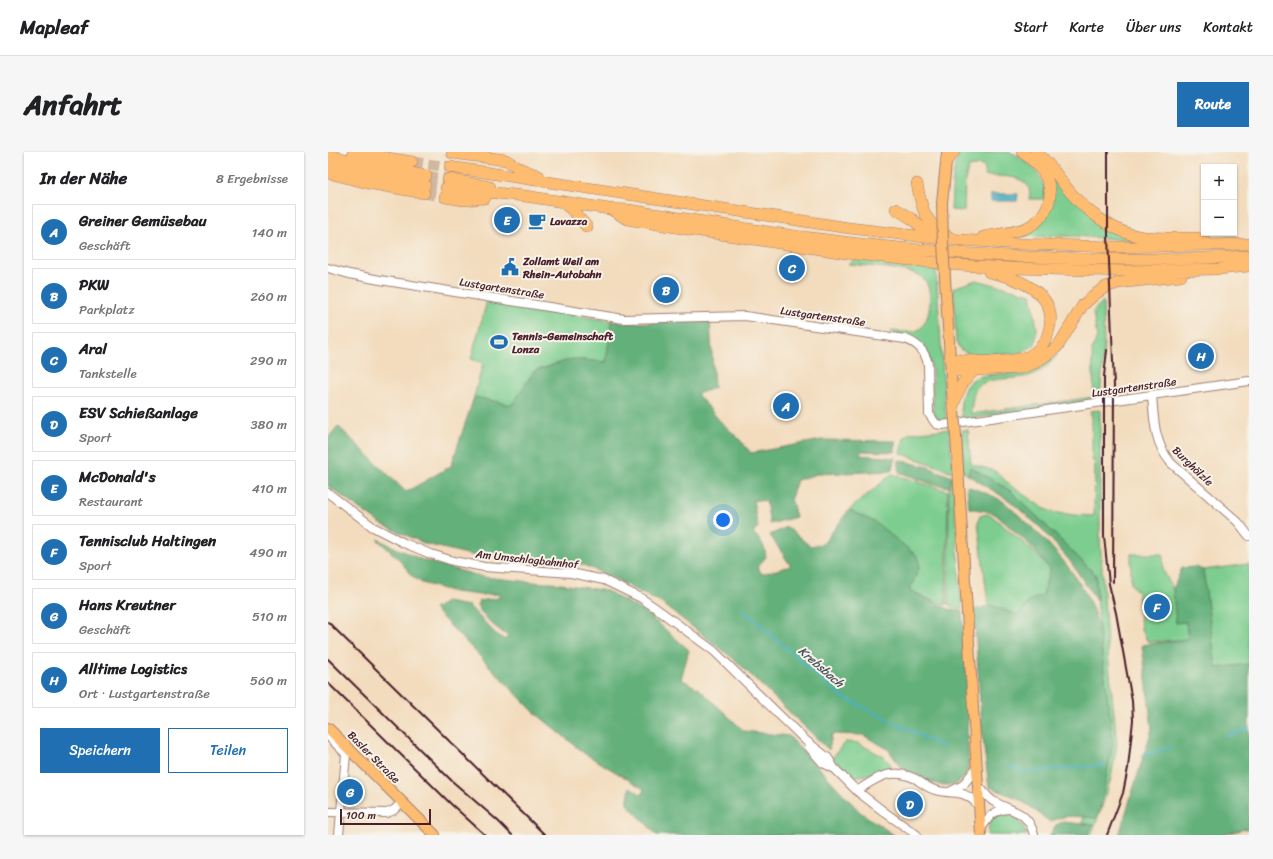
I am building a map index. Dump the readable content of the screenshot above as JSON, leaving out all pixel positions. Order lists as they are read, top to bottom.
{
  "streets": {
    "main road": ["Basler Straße"],
    "street": ["Lustgartenstraße", "Burghölzle", "Am Umschlagbahnhof"]
  },
  "crossings": [
    ["Lustgartenstraße", "Burghölzle"]
  ],
  "water": ["Krebsbach"],
  "places": {
    "cafe": ["Lavazza"],
    "public building": ["Zollamt Weil am Rhein-Autobahn"],
    "sports": ["Tennis-Gemeinschaft Lonza"]
  },
  "scale_bar": "100 m",
  "page": {
    "header": "Mapleaf",
    "nav": [
      "Start",
      "Karte",
      "Über uns",
      "Kontakt"
    ],
    "title": "Anfahrt",
    "buttons": [
      "Route",
      ["Speichern", "Teilen"]
    ],
    "heading": ["In der Nähe", "8 Ergebnisse"],
    "map_buttons": ["+", "−"],
    "list": [
      {
        "mark": "A",
        "name": "Greiner Gemüsebau",
        "note": "Geschäft",
        "value": "140 m"
      },
      {
        "mark": "B",
        "name": "PKW",
        "note": "Parkplatz",
        "value": "260 m"
      },
      {
        "mark": "C",
        "name": "Aral",
        "note": "Tankstelle",
        "value": "290 m"
      },
      {
        "mark": "D",
        "name": "ESV Schießanlage",
        "note": "Sport",
        "value": "380 m"
      },
      {
        "mark": "E",
        "name": "McDonald's",
        "note": "Restaurant",
        "value": "410 m"
      },
      {
        "mark": "F",
        "name": "Tennisclub Haltingen",
        "note": "Sport",
        "value": "490 m"
      },
      {
        "mark": "G",
        "name": "Hans Kreutner",
        "note": "Geschäft",
        "value": "510 m"
      },
      {
        "mark": "H",
        "name": "Alltime Logistics",
        "note": "Ort · Lustgartenstraße",
        "value": "560 m"
      }
    ],
    "pins": [
      "E",
      "C",
      "B",
      "H",
      "A",
      "F",
      "G",
      "D"
    ],
    "scale": "100 m"
  }
}
